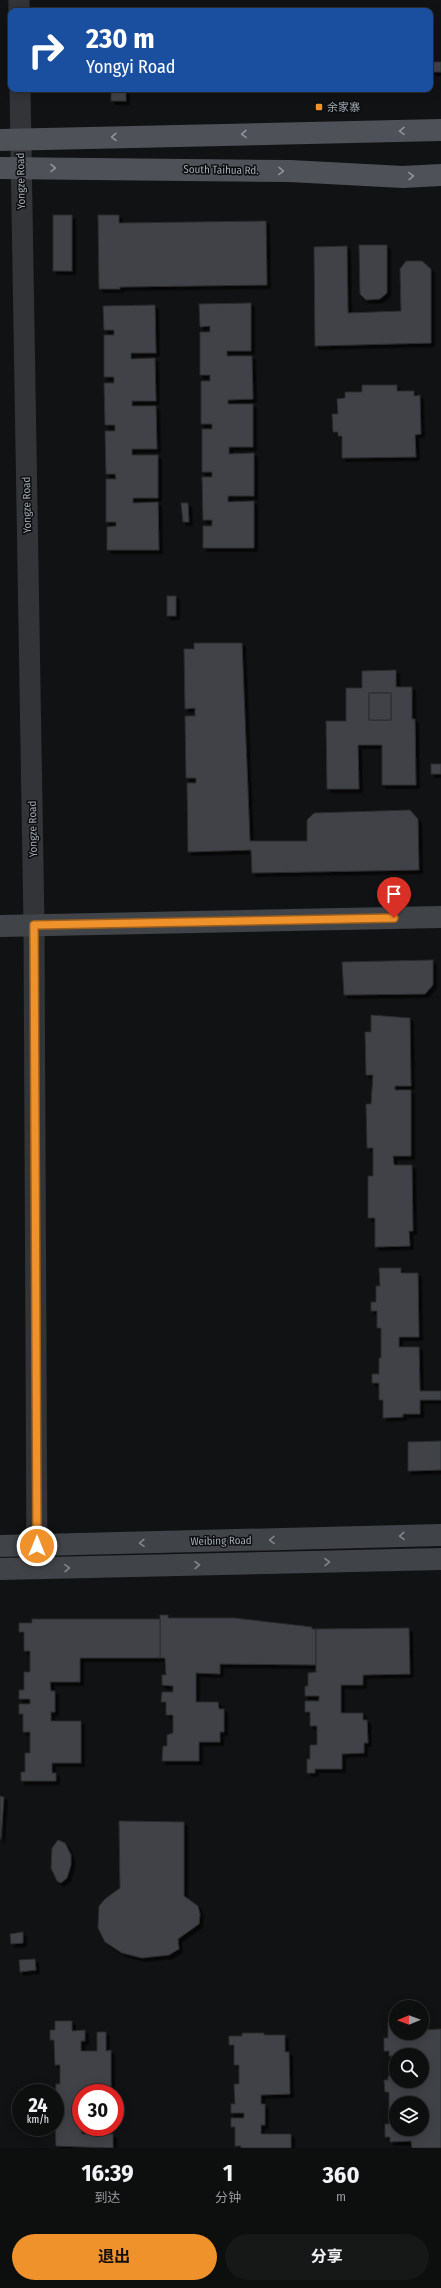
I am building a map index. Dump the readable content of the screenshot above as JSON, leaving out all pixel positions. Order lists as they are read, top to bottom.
{
  "streets": {
    "main road": ["South Taihua Rd."],
    "street": ["Yongze Road", "Weibing Road"]
  },
  "crossings": [
    ["South Taihua Rd.", "Yongze Road"],
    ["Yongze Road", "Weibing Road"]
  ],
  "places": {
    "transit": ["余家寨"]
  },
  "north": "left",
  "page": {
    "turn": ["230 m", "Yongyi Road"],
    "speed": "24 km/h",
    "limit": "30",
    "eta": [
      "16:39",
      "到达",
      "1",
      "分钟",
      "360",
      "m"
    ],
    "buttons": ["退出", "分享"]
  }
}
